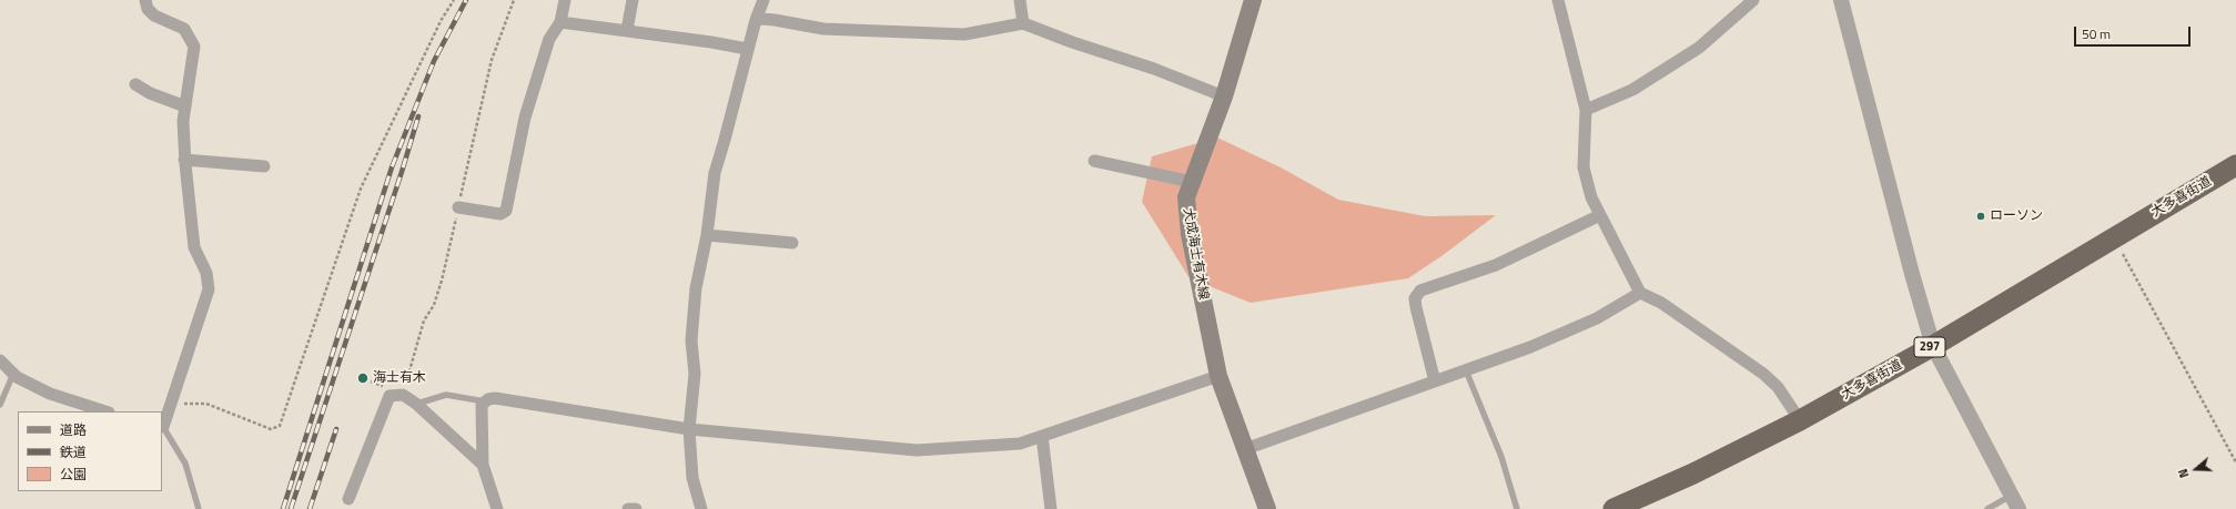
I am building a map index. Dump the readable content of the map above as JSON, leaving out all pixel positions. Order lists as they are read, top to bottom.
{
  "streets": {
    "highway": ["大多喜街道", "297"],
    "main road": ["犬成海士有木線"]
  },
  "places": ["ローソン", "海士有木"],
  "legend": ["道路", "鉄道", "公園"],
  "scale_bar": "50 m",
  "north": "left"
}
